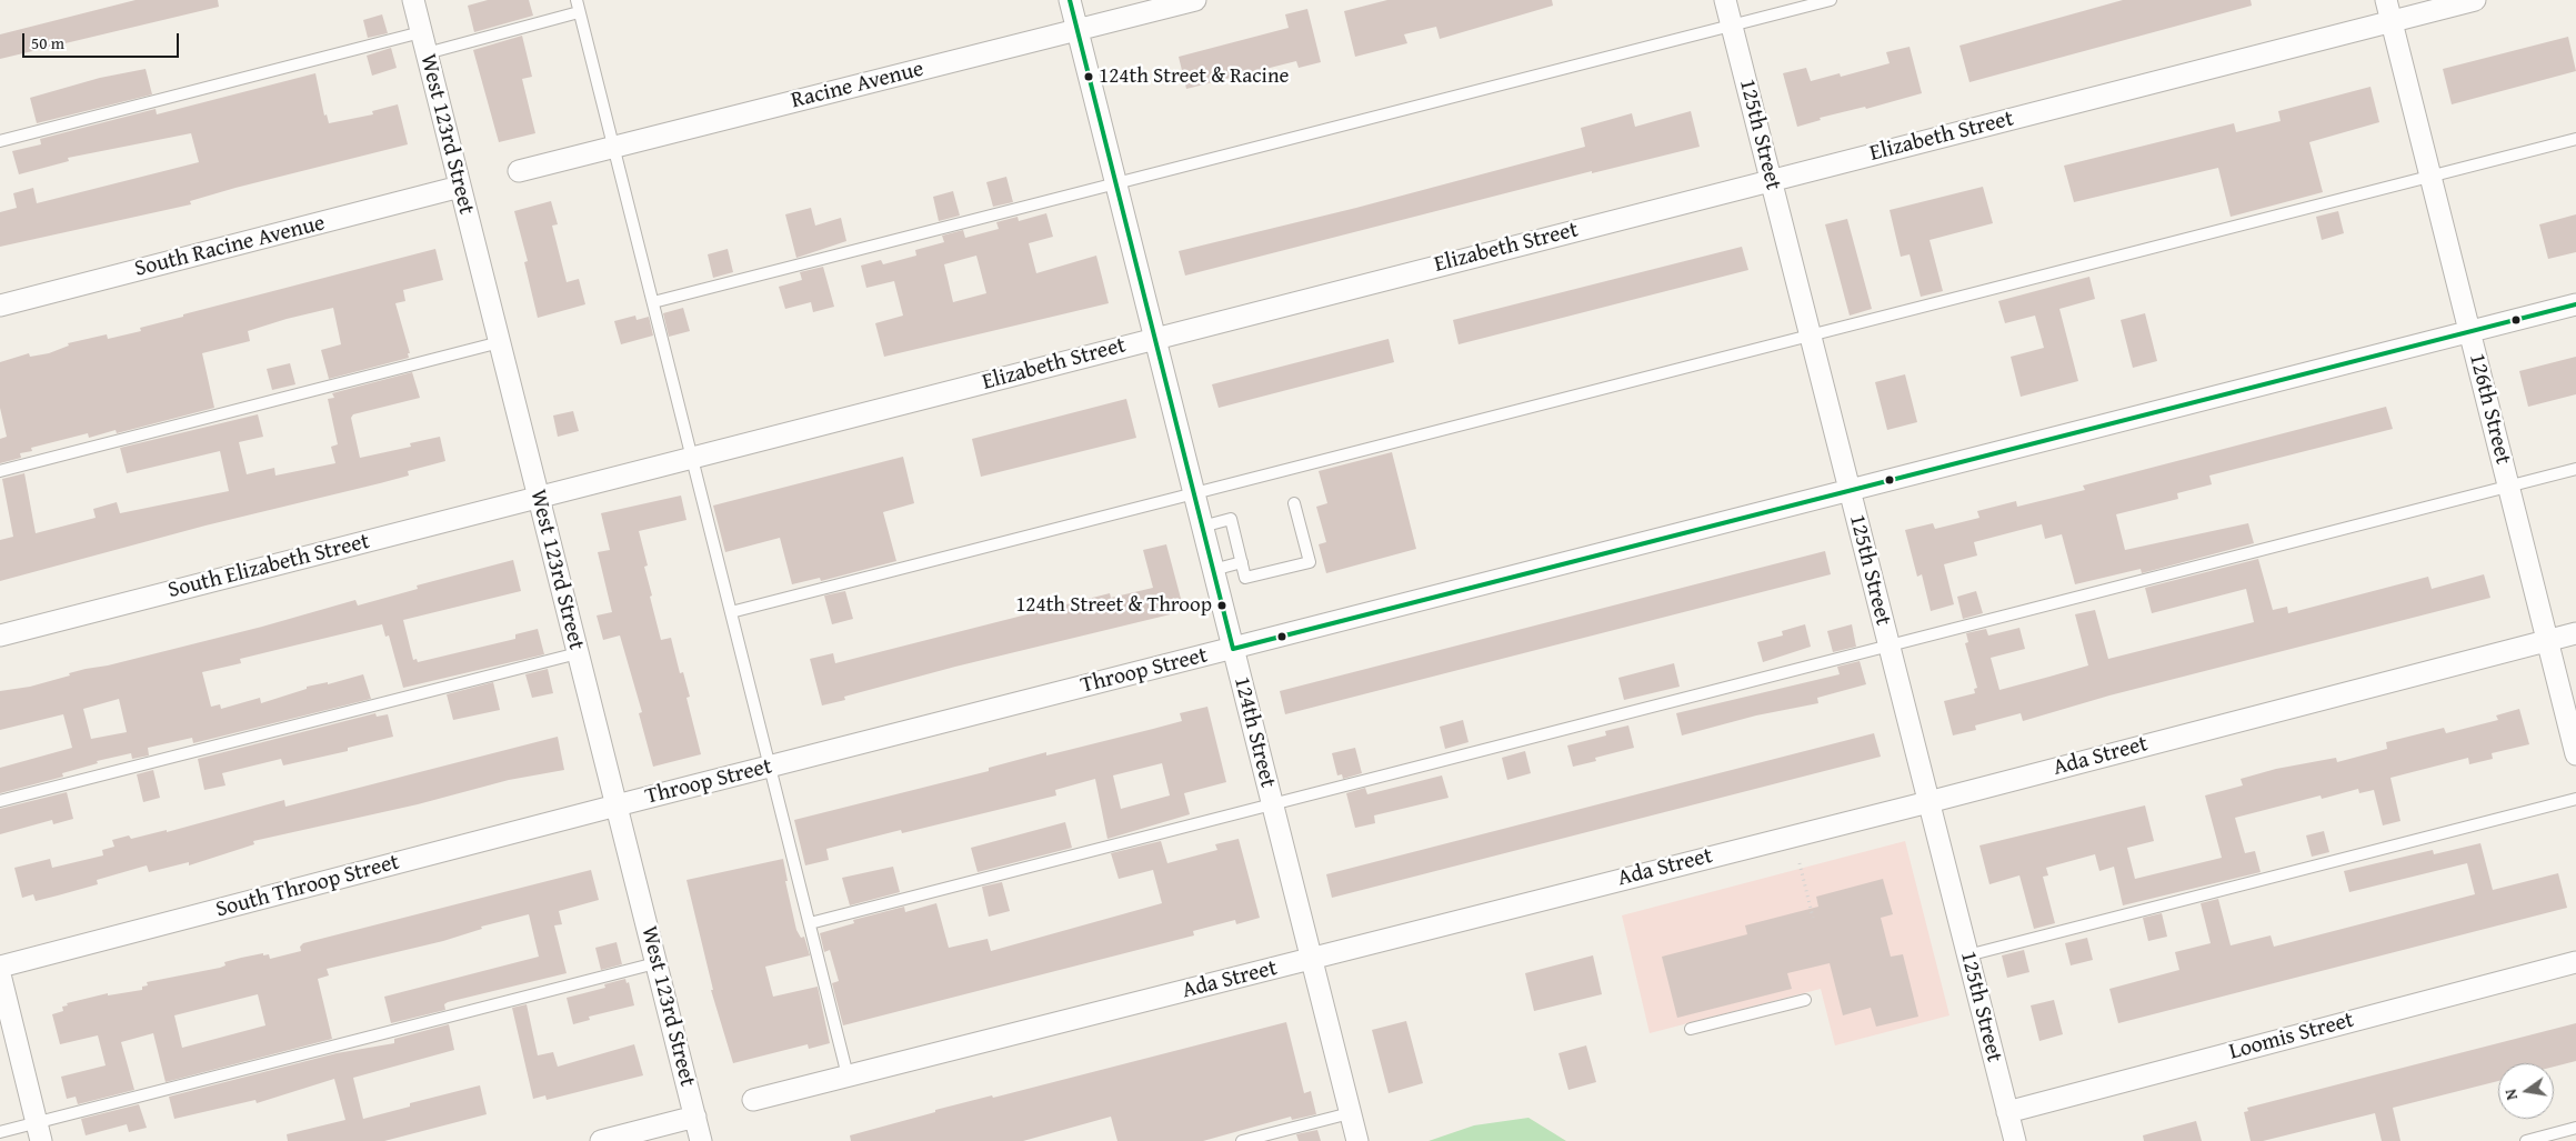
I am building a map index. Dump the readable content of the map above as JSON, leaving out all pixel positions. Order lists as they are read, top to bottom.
{
  "streets": {
    "street": [
      "Racine Avenue",
      "West 123rd Street",
      "125th Street",
      "Elizabeth Street",
      "South Racine Avenue",
      "126th Street",
      "South Elizabeth Street",
      "Throop Street",
      "124th Street",
      "Ada Street",
      "South Throop Street",
      "Loomis Street"
    ]
  },
  "crossings": [
    ["Racine Avenue", "124th Street"],
    ["West 123rd Street", "Elizabeth Street"],
    ["West 123rd Street", "South Racine Avenue"],
    ["West 123rd Street", "South Elizabeth Street"],
    ["West 123rd Street", "Throop Street"],
    ["West 123rd Street", "South Throop Street"],
    ["125th Street", "Elizabeth Street"],
    ["125th Street", "Throop Street"],
    ["125th Street", "Ada Street"],
    ["125th Street", "Loomis Street"],
    ["Elizabeth Street", "126th Street"],
    ["Elizabeth Street", "South Elizabeth Street"],
    ["Elizabeth Street", "124th Street"],
    ["126th Street", "Throop Street"],
    ["126th Street", "Ada Street"],
    ["Throop Street", "124th Street"],
    ["Throop Street", "South Throop Street"],
    ["124th Street", "Ada Street"]
  ],
  "places": ["124th Street & Racine", "124th Street & Throop"],
  "scale_bar": "50 m",
  "north": "left"
}
